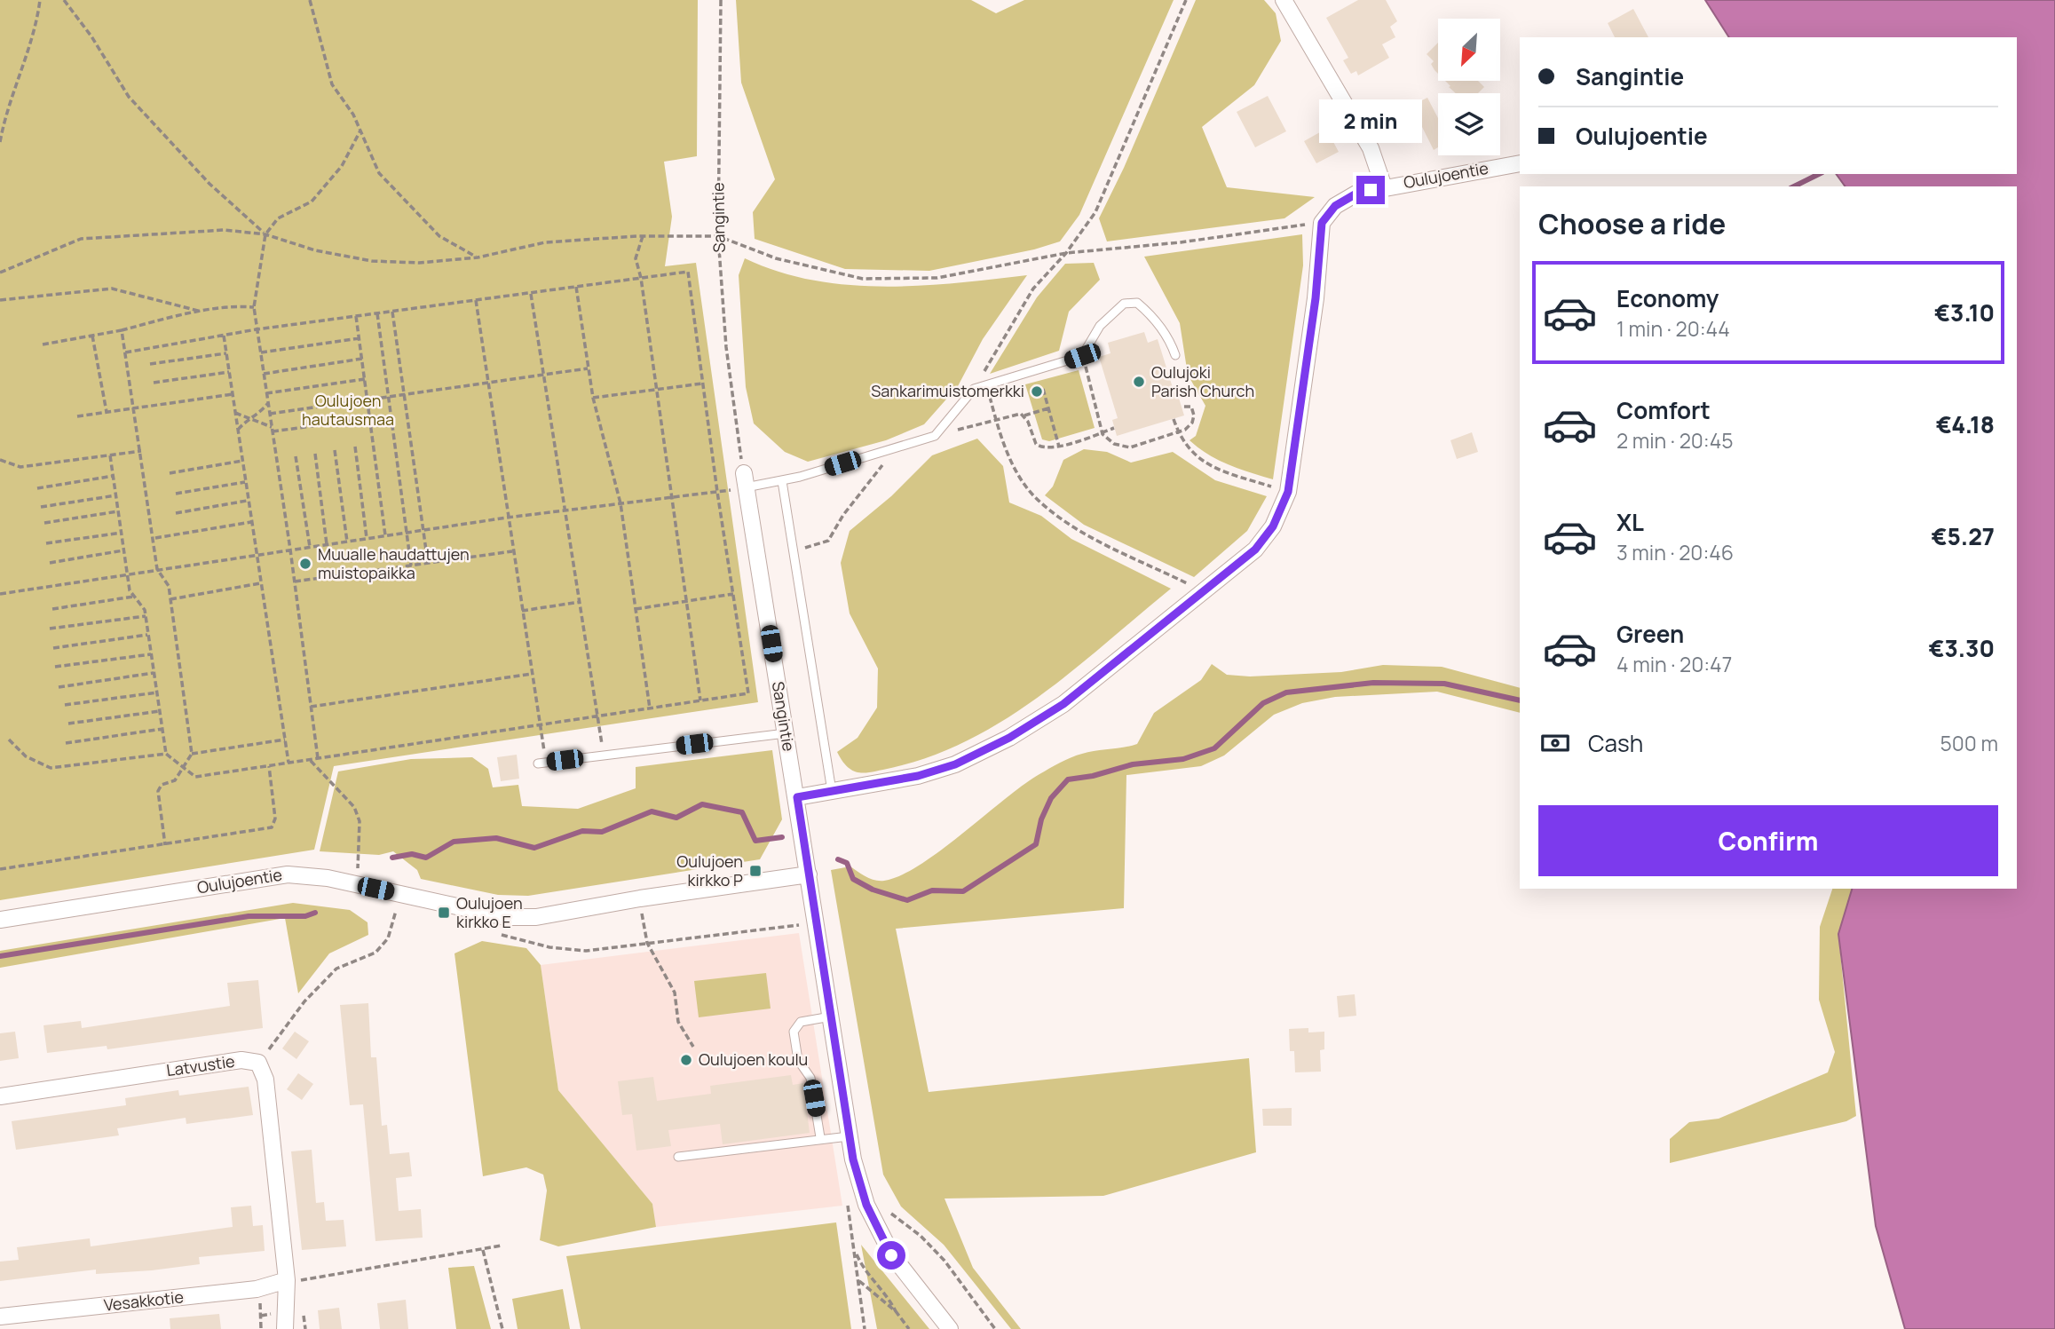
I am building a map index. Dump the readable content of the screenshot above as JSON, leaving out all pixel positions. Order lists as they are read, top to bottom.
{
  "streets": {
    "street": [
      "Oulujoentie",
      "Sangintie",
      "Latvustie",
      "Vesakkotie"
    ]
  },
  "crossings": [
    ["Oulujoentie", "Sangintie"],
    ["Latvustie", "Vesakkotie"]
  ],
  "parks": ["Oulujoen hautausmaa"],
  "places": {
    "other": [
      "Oulujoki Parish Church",
      "Sankarimuistomerkki",
      "Muualle haudattujen muistopaikka",
      "Oulujoen koulu"
    ],
    "transit": ["Oulujoen kirkko P", "Oulujoen kirkko E"]
  },
  "north": "bottom left",
  "page": {
    "banner": ["Sangintie", "Oulujoentie"],
    "bubble": "2 min",
    "heading": "Choose a ride",
    "list": [
      {
        "name": "Economy",
        "note": "1 min · 20:44",
        "value": "€3.10"
      },
      {
        "name": "Comfort",
        "note": "2 min · 20:45",
        "value": "€4.18"
      },
      {
        "name": "XL",
        "note": "3 min · 20:46",
        "value": "€5.27"
      },
      {
        "name": "Green",
        "note": "4 min · 20:47",
        "value": "€3.30"
      }
    ],
    "pay": ["Cash", "500 m"],
    "buttons": "Confirm"
  }
}
